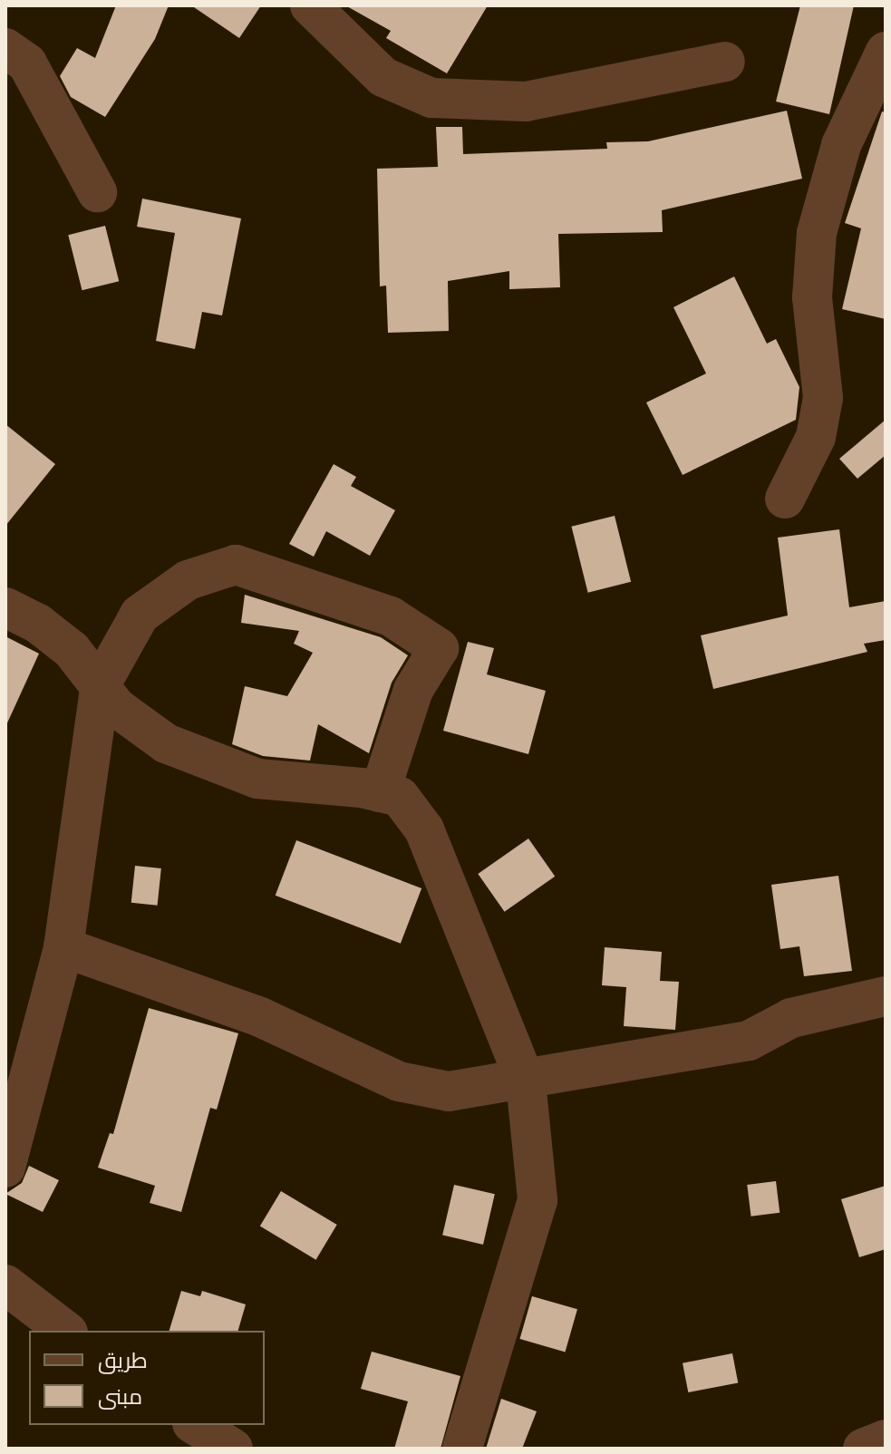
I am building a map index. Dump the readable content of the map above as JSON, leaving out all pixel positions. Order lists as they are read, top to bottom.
{
  "legend": ["طريق", "مبنى"]
}
